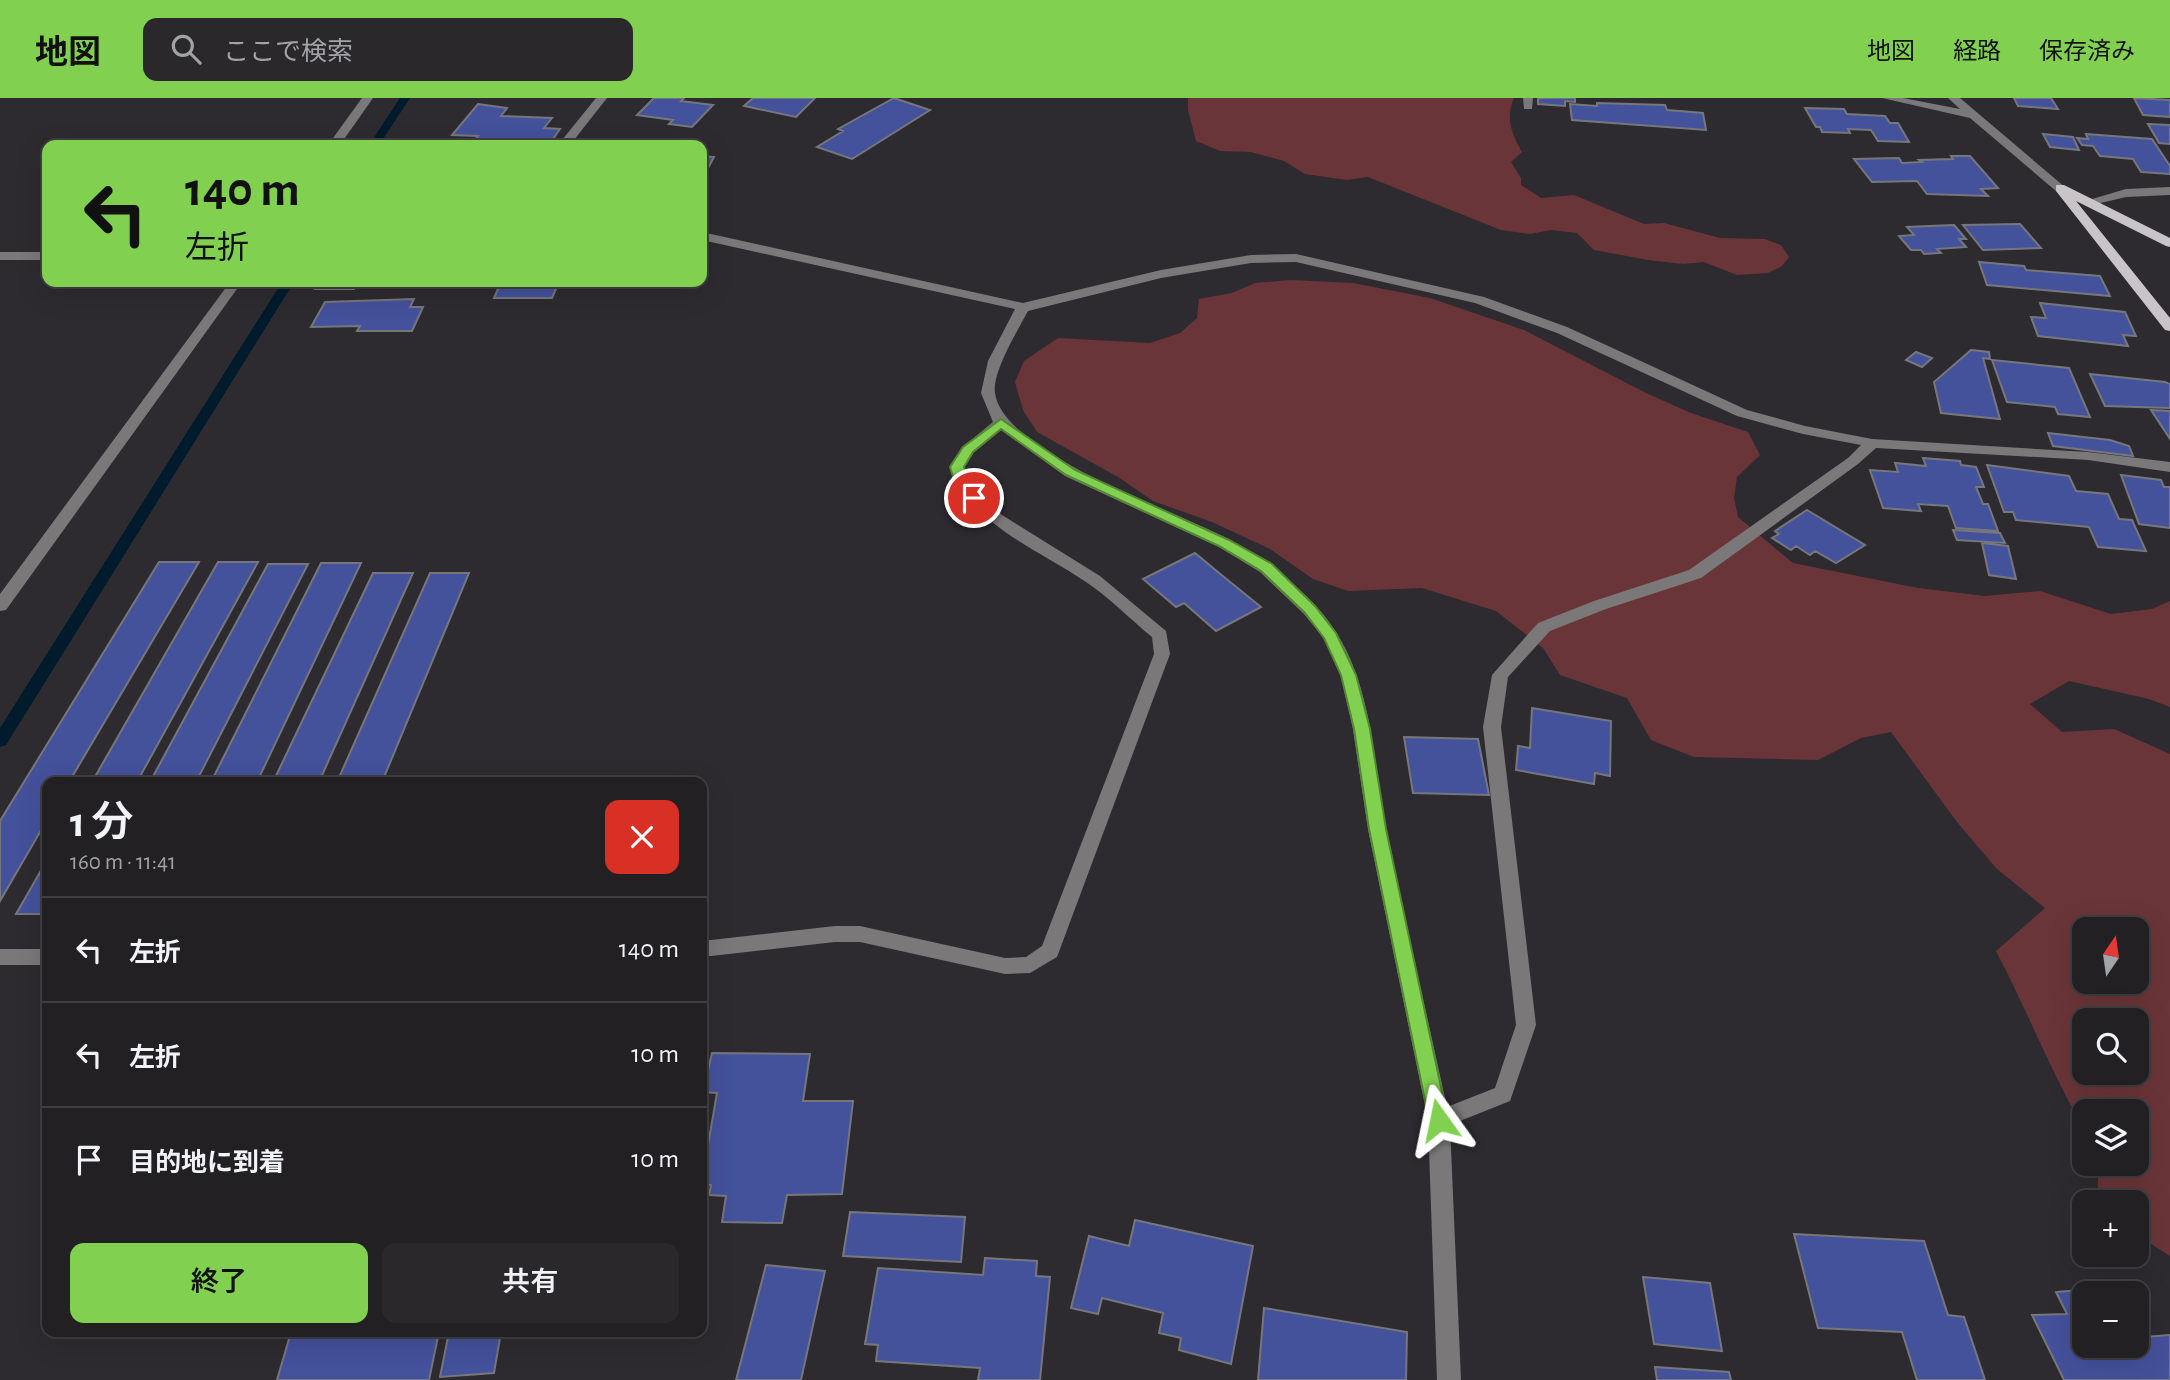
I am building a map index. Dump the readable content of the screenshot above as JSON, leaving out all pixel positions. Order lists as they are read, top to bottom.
{
  "north": "top",
  "page": {
    "header": "地図",
    "search": "ここで検索",
    "nav": ["地図", "経路", "保存済み"],
    "turn": ["140 m", "左折"],
    "heading": ["1 分", "160 m · 11:41"],
    "list": [
      {
        "name": "左折",
        "value": "140 m"
      },
      {
        "name": "左折",
        "value": "10 m"
      },
      {
        "name": "目的地に到着",
        "value": "10 m"
      }
    ],
    "map_buttons": ["+", "−"],
    "buttons": ["終了", "共有"]
  }
}
